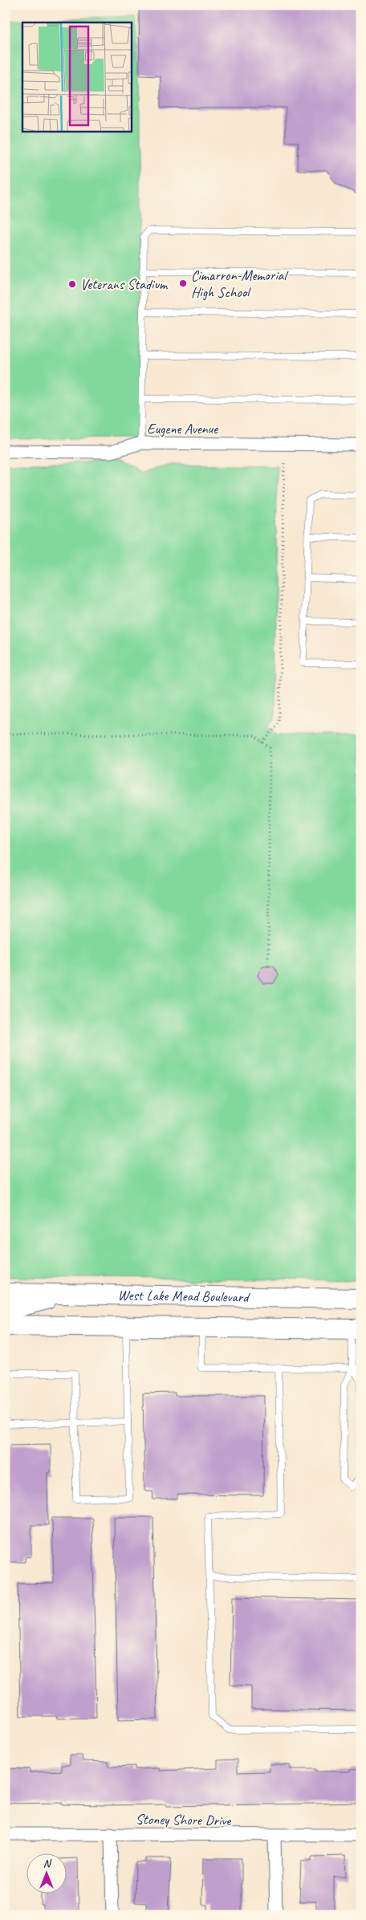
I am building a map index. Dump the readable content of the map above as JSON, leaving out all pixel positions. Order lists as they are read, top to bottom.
{
  "streets": {
    "main road": ["West Lake Mead Boulevard"],
    "street": ["Eugene Avenue", "Stoney Shore Drive"]
  },
  "places": ["Cimarron-Memorial High School", "Veterans Stadium"],
  "north": "top"
}
